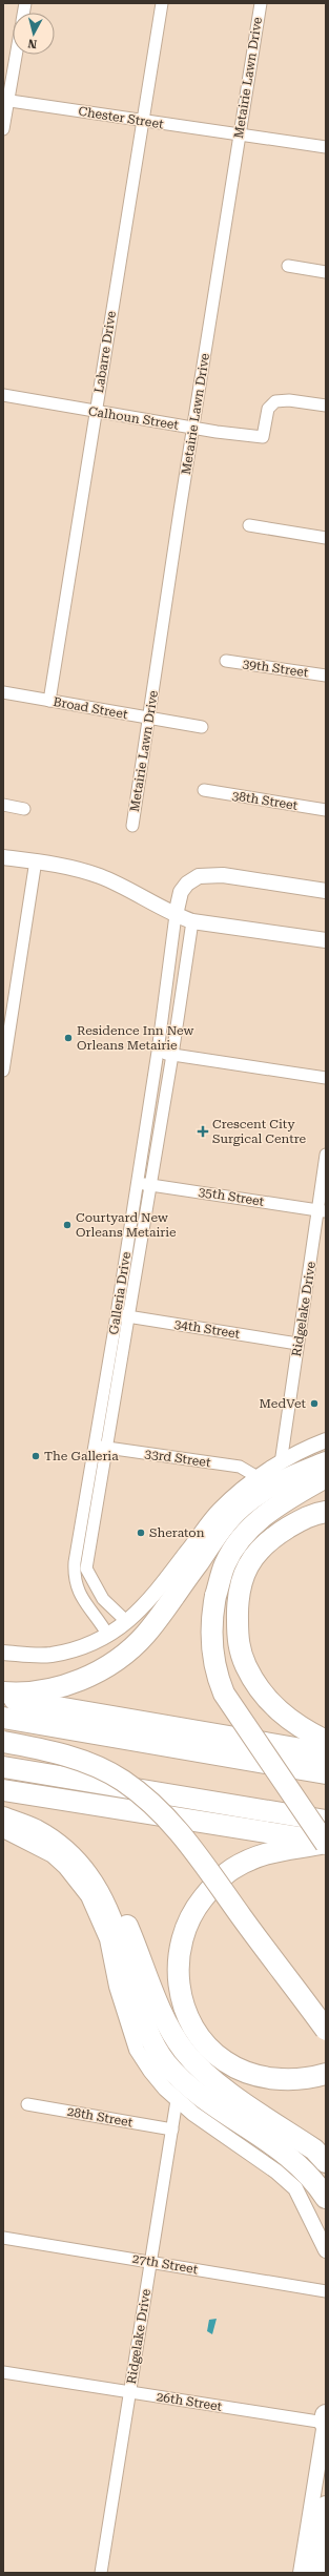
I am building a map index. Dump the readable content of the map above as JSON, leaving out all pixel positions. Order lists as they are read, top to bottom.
{
  "streets": {
    "street": [
      "Metairie Lawn Drive",
      "Chester Street",
      "Labarre Drive",
      "Calhoun Street",
      "39th Street",
      "Broad Street",
      "38th Street",
      "35th Street",
      "Galleria Drive",
      "Ridgelake Drive",
      "34th Street",
      "33rd Street",
      "28th Street",
      "27th Street",
      "26th Street"
    ]
  },
  "crossings": [
    ["Metairie Lawn Drive", "Chester Street"],
    ["Metairie Lawn Drive", "Calhoun Street"],
    ["Metairie Lawn Drive", "Broad Street"],
    ["Chester Street", "Labarre Drive"],
    ["Labarre Drive", "Calhoun Street"],
    ["Labarre Drive", "Broad Street"],
    ["35th Street", "Galleria Drive"],
    ["35th Street", "Ridgelake Drive"],
    ["Galleria Drive", "34th Street"],
    ["Galleria Drive", "33rd Street"],
    ["Ridgelake Drive", "34th Street"],
    ["Ridgelake Drive", "28th Street"],
    ["Ridgelake Drive", "27th Street"],
    ["Ridgelake Drive", "26th Street"]
  ],
  "places": {
    "other": [
      "Residence Inn New Orleans Metairie",
      "Courtyard New Orleans Metairie",
      "MedVet",
      "The Galleria",
      "Sheraton"
    ],
    "health": ["Crescent City Surgical Centre"]
  },
  "north": "bottom"
}
